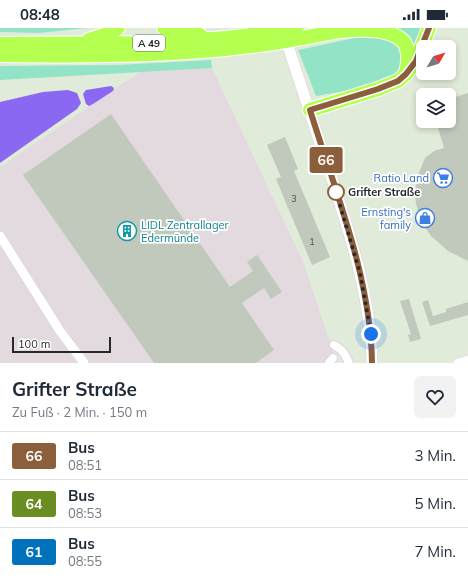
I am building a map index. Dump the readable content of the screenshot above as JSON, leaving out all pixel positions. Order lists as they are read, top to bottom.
{
  "streets": {
    "highway": ["A 49"]
  },
  "places": {
    "supermarket": ["Ratio Land"],
    "other": ["Grifter Straße"],
    "shop": ["Ernsting's family"],
    "building": ["LIDL Zentrallager Edermünde"]
  },
  "lines": ["bus line 66"],
  "house_numbers": ["3", "1"],
  "scale_bar": "100 m",
  "north": "top right",
  "page": {
    "status": "08:48",
    "on_map": "66",
    "scale": "100 m",
    "heading": ["Grifter Straße", "Zu Fuß · 2 Min. · 150 m"],
    "list": [
      {
        "mark": "66",
        "name": "Bus",
        "note": "08:51",
        "value": "3 Min."
      },
      {
        "mark": "64",
        "name": "Bus",
        "note": "08:53",
        "value": "5 Min."
      },
      {
        "mark": "61",
        "name": "Bus",
        "note": "08:55",
        "value": "7 Min."
      }
    ]
  }
}
